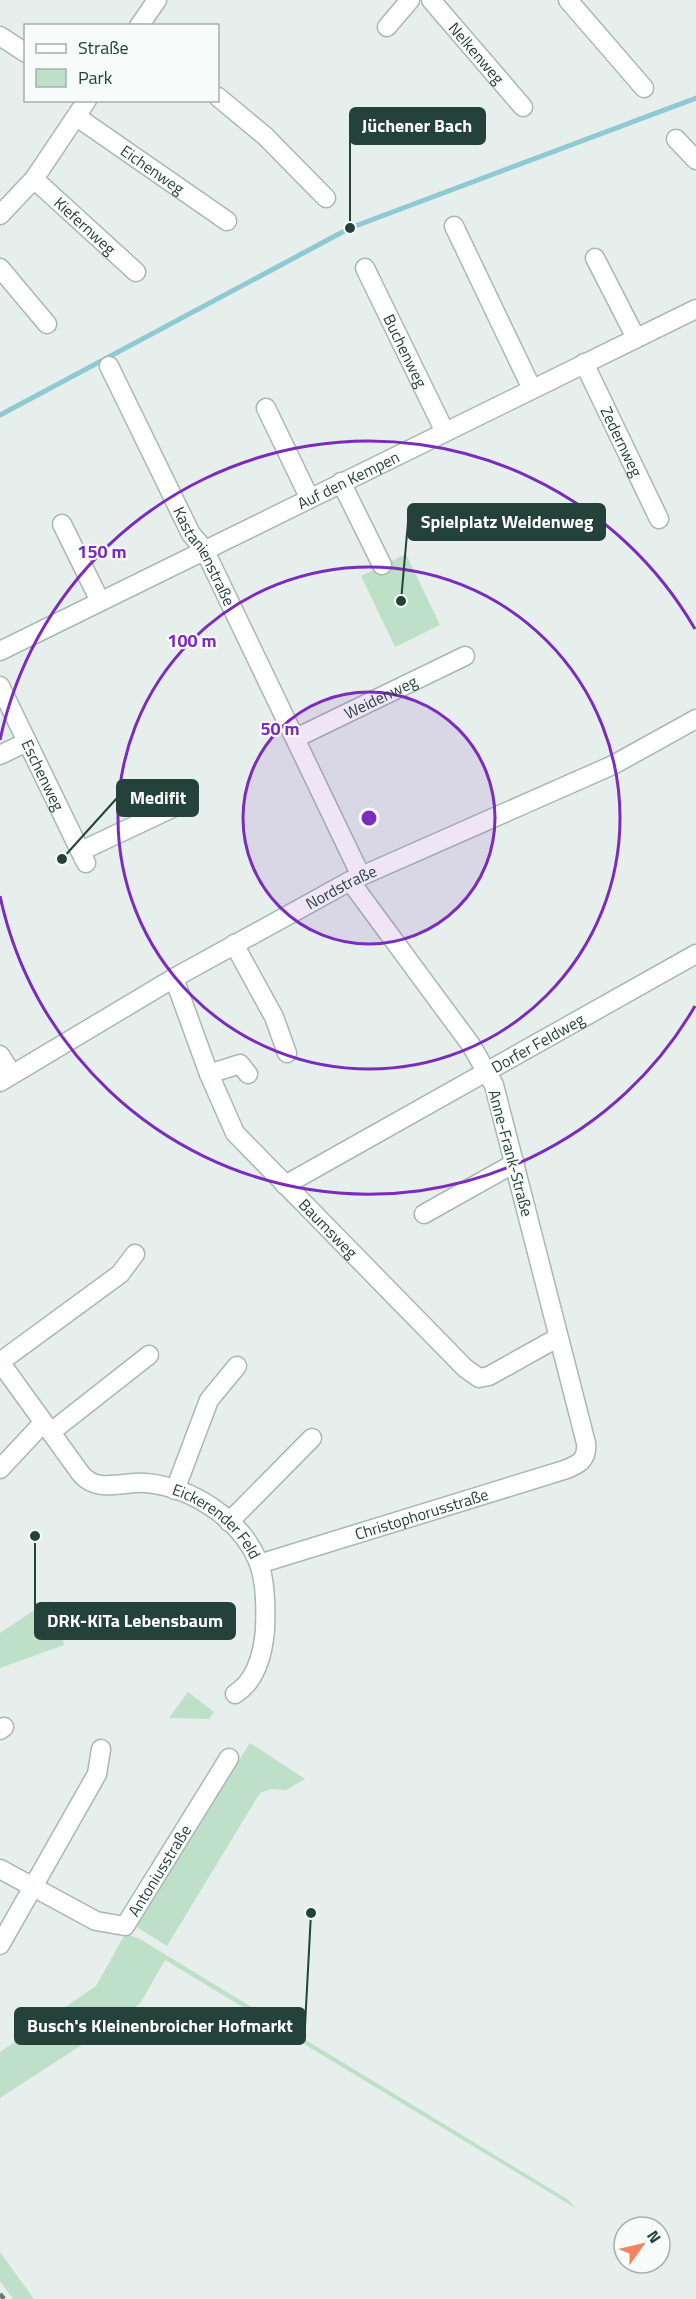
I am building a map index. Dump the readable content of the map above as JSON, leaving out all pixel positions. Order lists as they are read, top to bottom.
{
  "streets": {
    "street": [
      "Nelkenweg",
      "Eichenweg",
      "Kiefernweg",
      "Buchenweg",
      "Zedernweg",
      "Auf den Kempen",
      "Kastanienstraße",
      "Weidenweg",
      "Eschenweg",
      "Nordstraße",
      "Dorfer Feldweg",
      "Anne-Frank-Straße",
      "Baumsweg",
      "Christophorusstraße",
      "Eickerender Feld",
      "Antoniusstraße"
    ]
  },
  "crossings": [
    ["Buchenweg", "Auf den Kempen"],
    ["Zedernweg", "Auf den Kempen"],
    ["Auf den Kempen", "Kastanienstraße"],
    ["Kastanienstraße", "Weidenweg"],
    ["Kastanienstraße", "Nordstraße"],
    ["Kastanienstraße", "Anne-Frank-Straße"],
    ["Nordstraße", "Anne-Frank-Straße"],
    ["Nordstraße", "Baumsweg"],
    ["Dorfer Feldweg", "Anne-Frank-Straße"],
    ["Dorfer Feldweg", "Baumsweg"],
    ["Anne-Frank-Straße", "Baumsweg"],
    ["Anne-Frank-Straße", "Christophorusstraße"],
    ["Christophorusstraße", "Eickerender Feld"]
  ],
  "places": [
    "Jüchener Bach",
    "Spielplatz Weidenweg",
    "Medifit",
    "DRK-KiTa Lebensbaum",
    "Busch's Kleinenbroicher Hofmarkt"
  ],
  "legend": ["Straße", "Park"],
  "north": "top right",
  "rings": ["150 m", "100 m", "50 m"]
}
